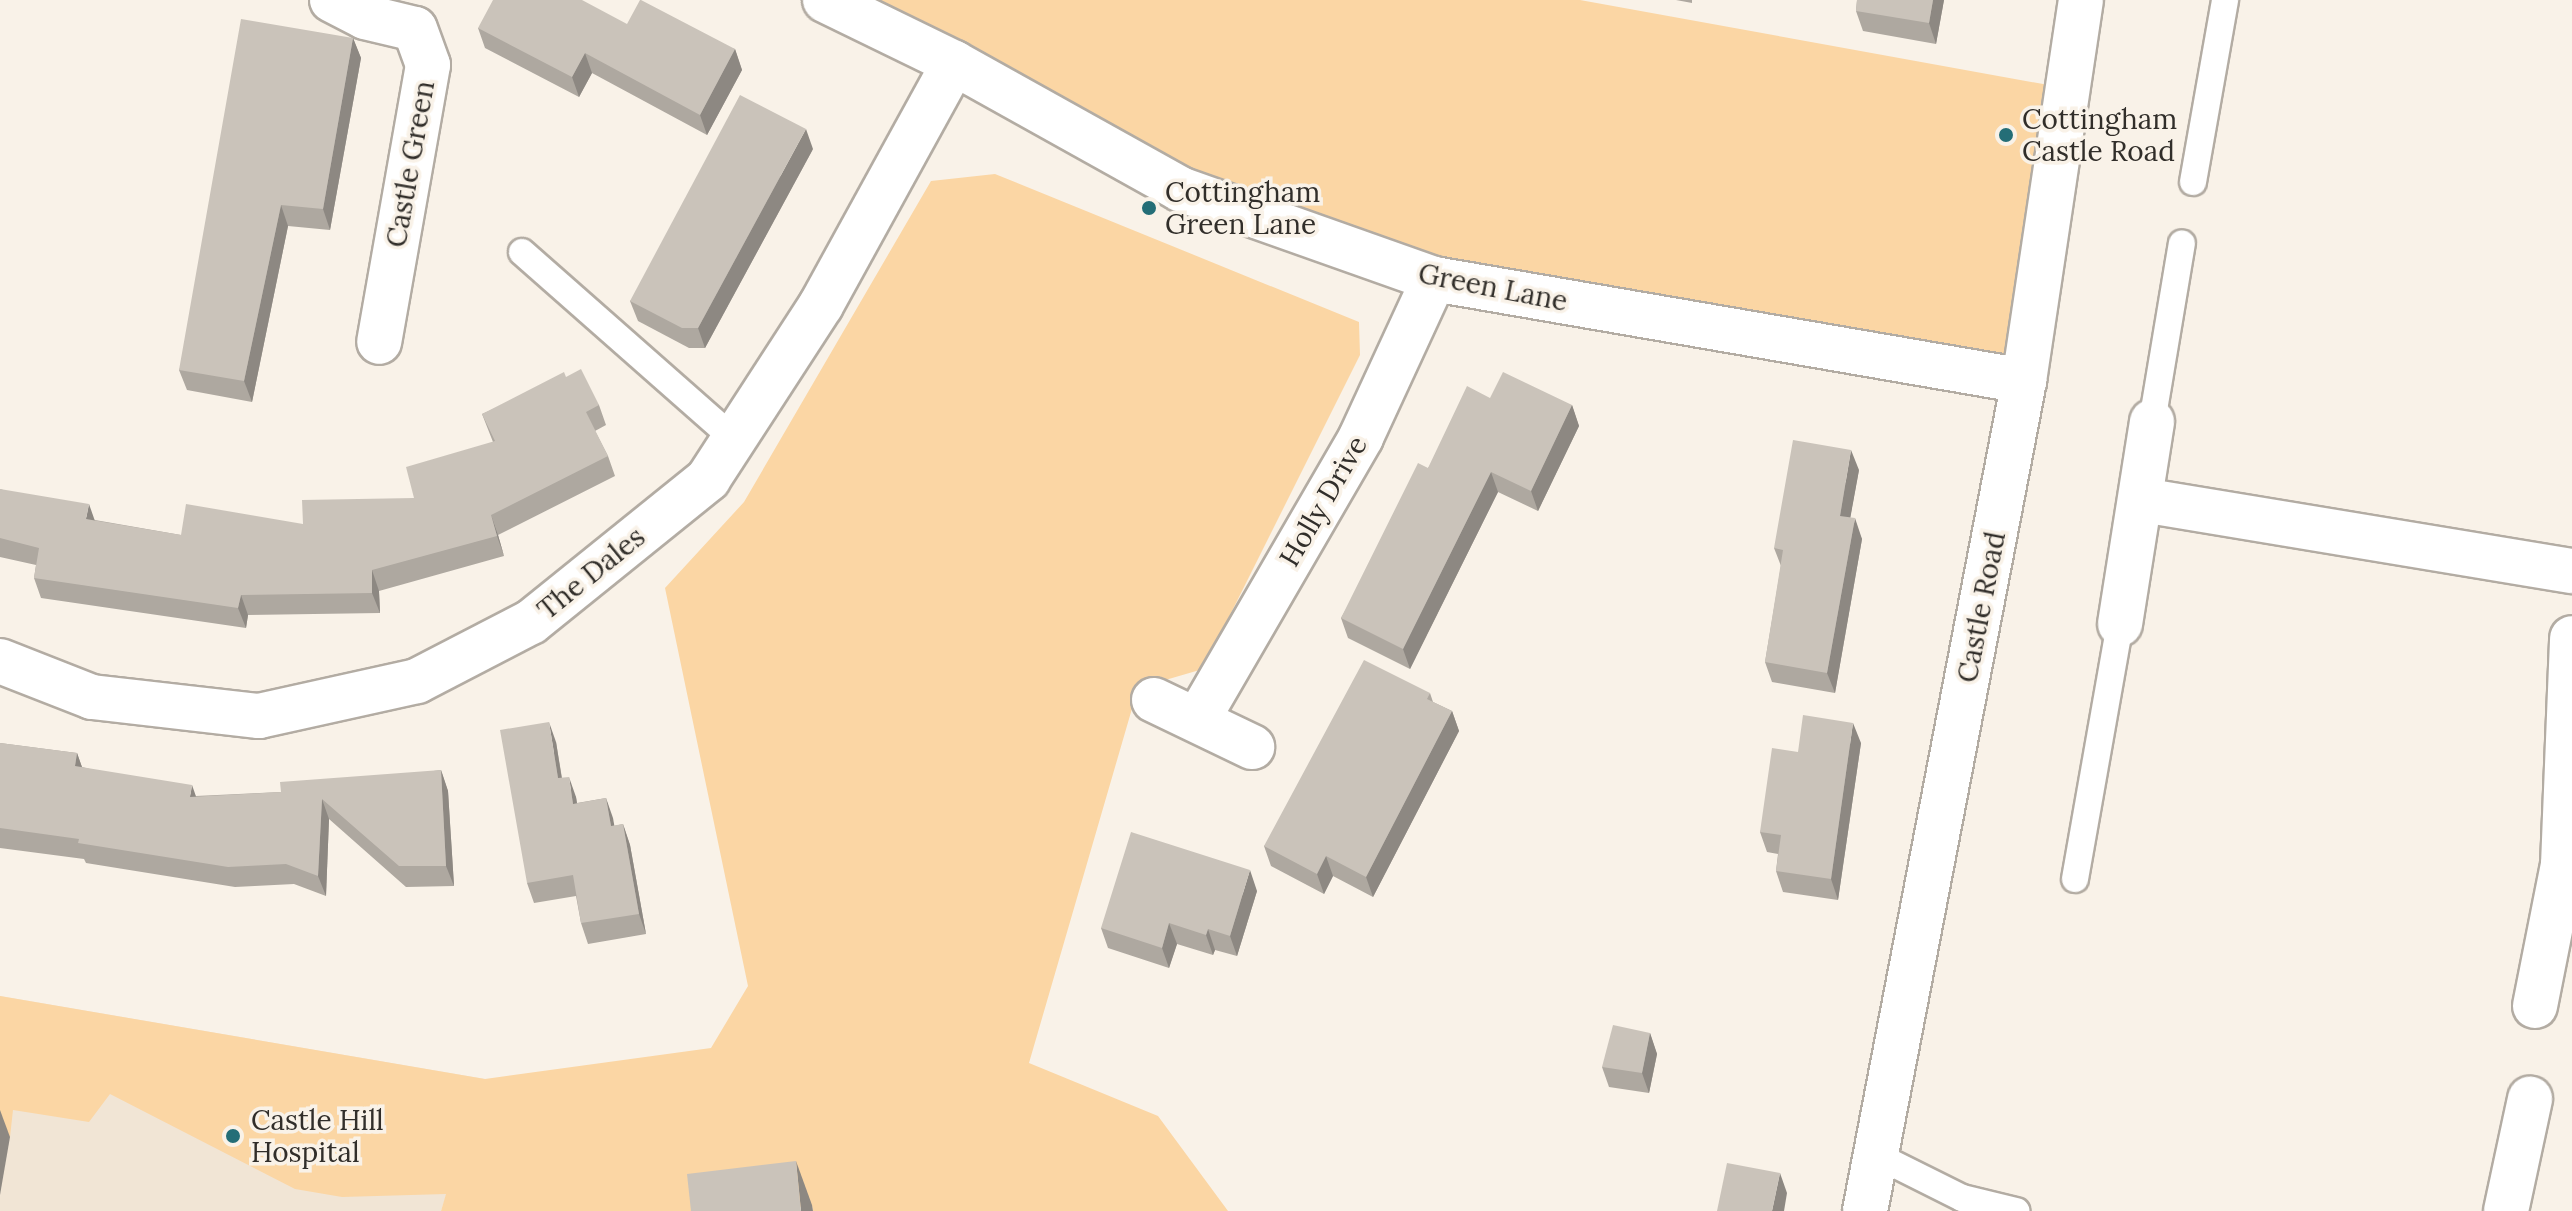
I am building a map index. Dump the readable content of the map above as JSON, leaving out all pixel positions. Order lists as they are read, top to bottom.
{
  "streets": {
    "street": [
      "Castle Green",
      "Green Lane",
      "Holly Drive",
      "The Dales",
      "Castle Road"
    ]
  },
  "crossings": [
    ["Green Lane", "Holly Drive"],
    ["Green Lane", "The Dales"],
    ["Green Lane", "Castle Road"]
  ],
  "places": ["Cottingham Castle Road", "Cottingham Green Lane", "Castle Hill Hospital"]
}
